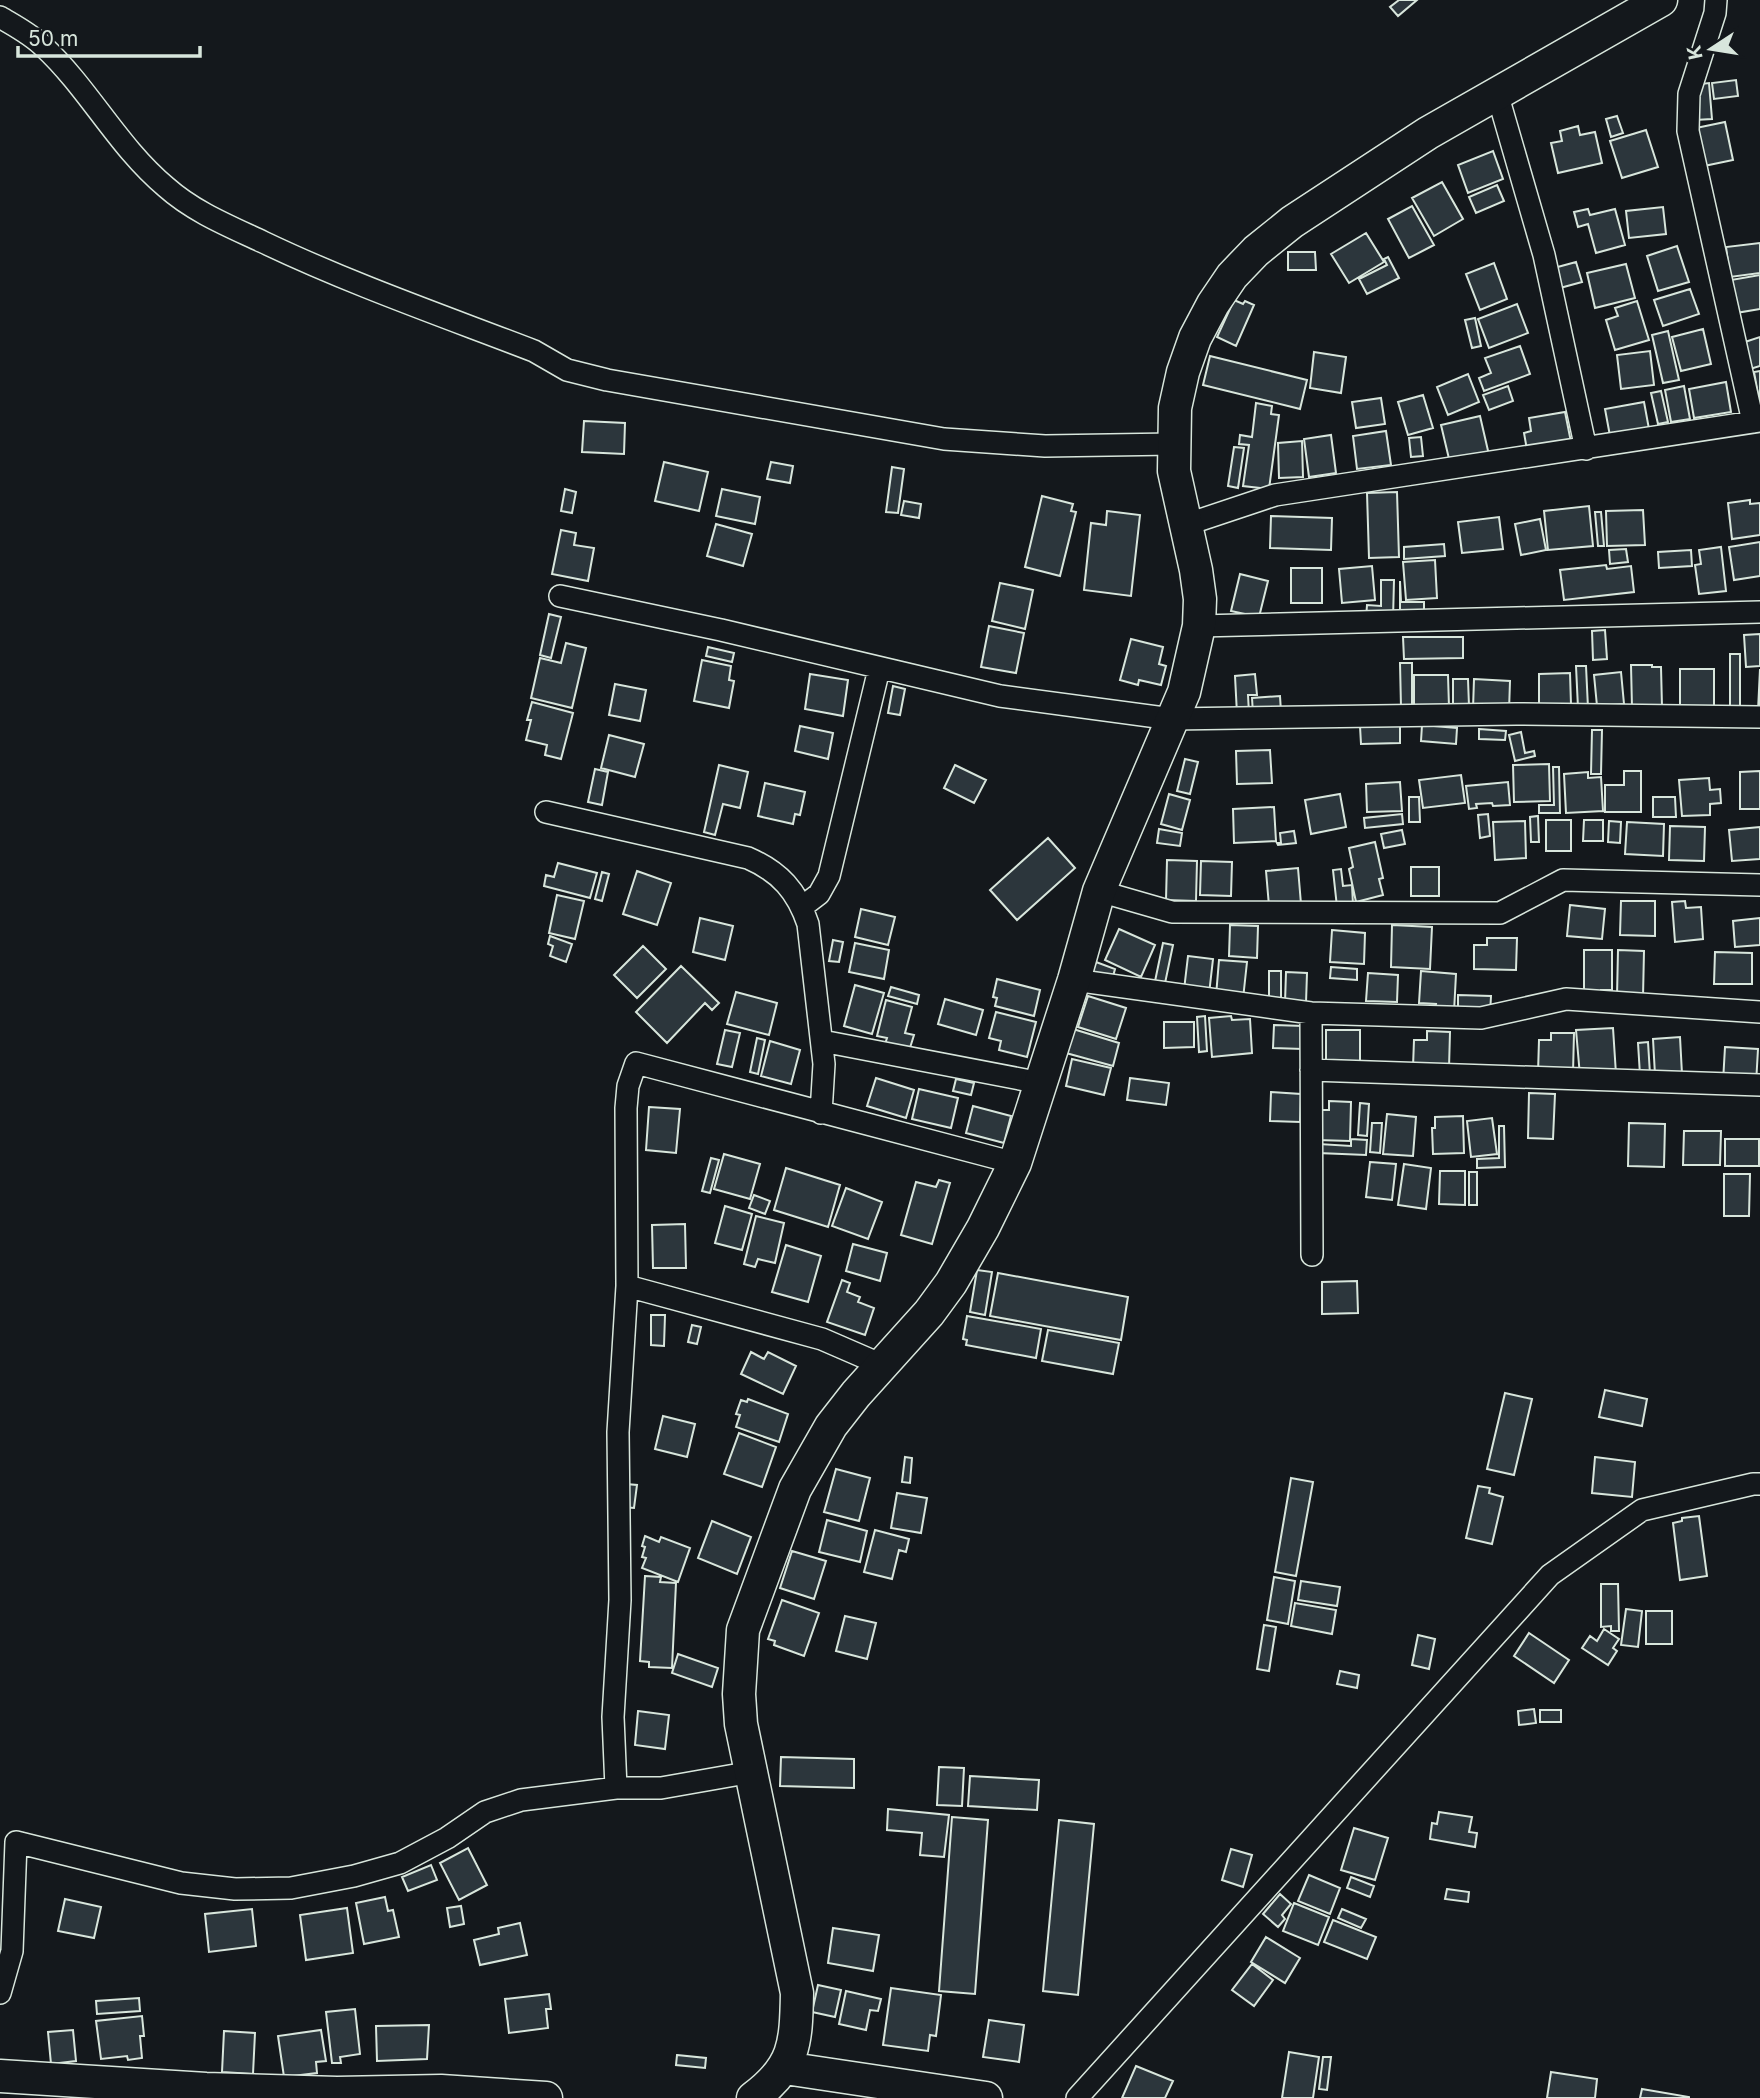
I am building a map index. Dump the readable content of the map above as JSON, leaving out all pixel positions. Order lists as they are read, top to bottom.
{
  "scale_bar": "50 m",
  "north": "left"
}
